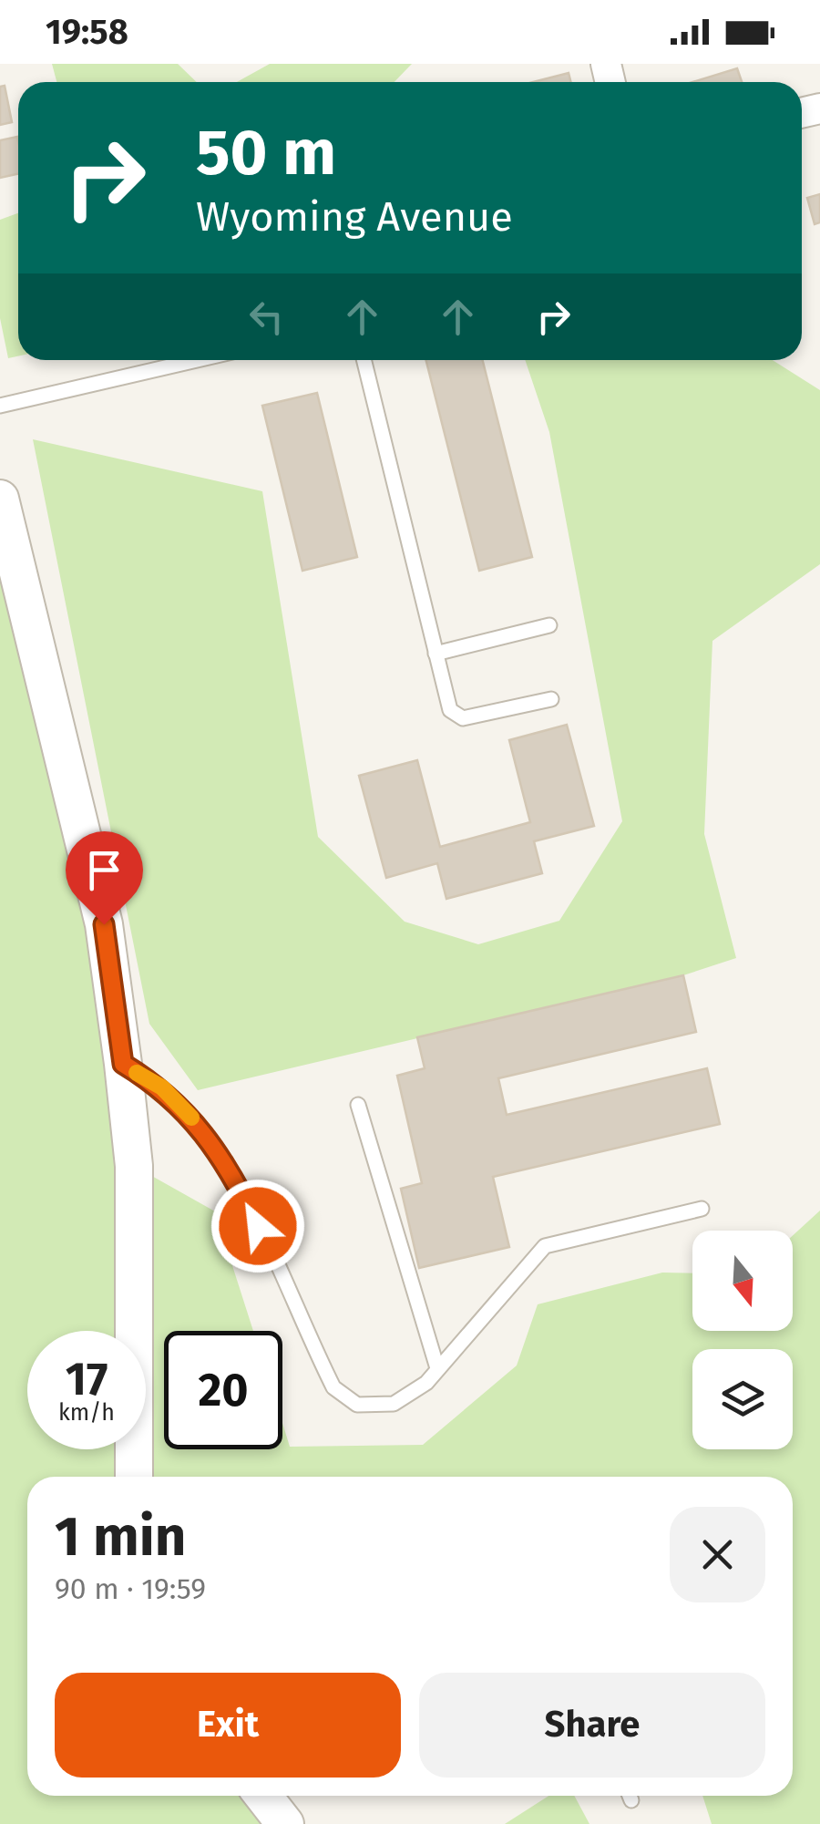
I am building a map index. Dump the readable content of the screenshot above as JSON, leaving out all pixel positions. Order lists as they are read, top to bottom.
{
  "north": "bottom",
  "page": {
    "status": "19:58",
    "turn": ["50 m", "Wyoming Avenue"],
    "speed": "17 km/h",
    "limit": "20",
    "heading": ["1 min", "90 m · 19:59"],
    "buttons": ["Exit", "Share"]
  }
}
